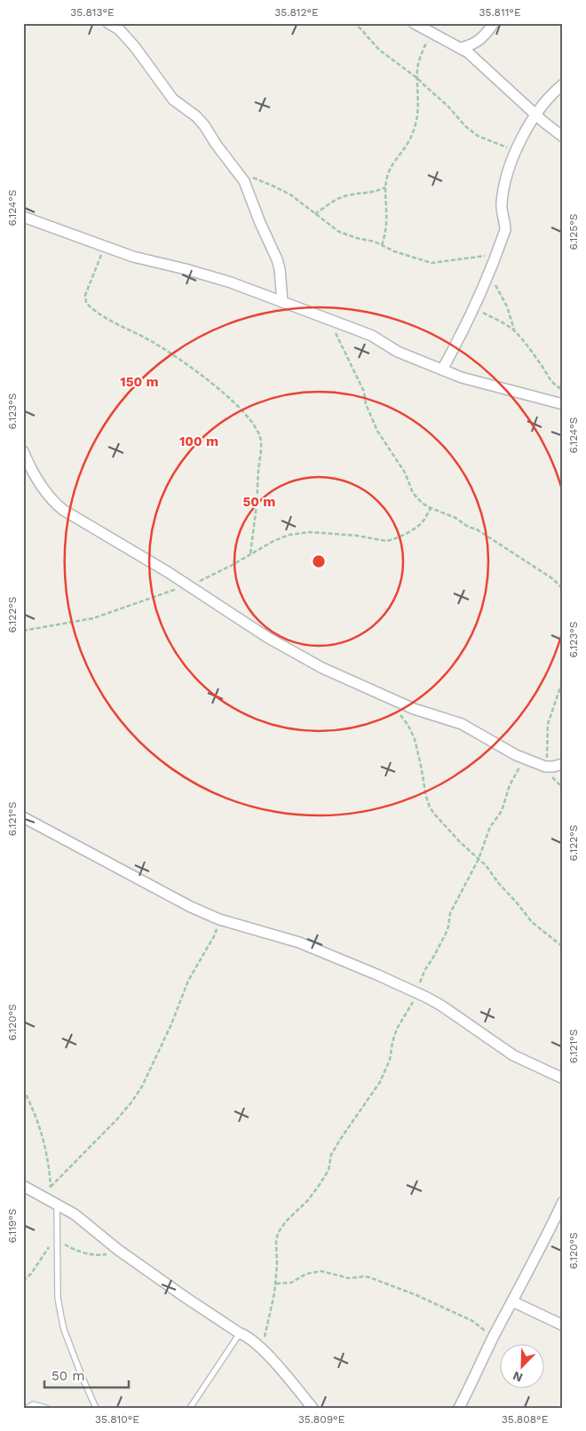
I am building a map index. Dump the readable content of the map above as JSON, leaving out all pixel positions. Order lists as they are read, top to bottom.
{
  "scale_bar": "50 m",
  "north": "bottom left",
  "coordinates": [
    "35.813°E",
    "35.812°E",
    "35.811°E",
    "6.124°S",
    "6.125°S",
    "6.123°S",
    "6.122°S",
    "6.121°S",
    "6.120°S",
    "6.119°S",
    "35.810°E",
    "35.809°E",
    "35.808°E"
  ],
  "rings": ["150 m", "100 m", "50 m"]
}
